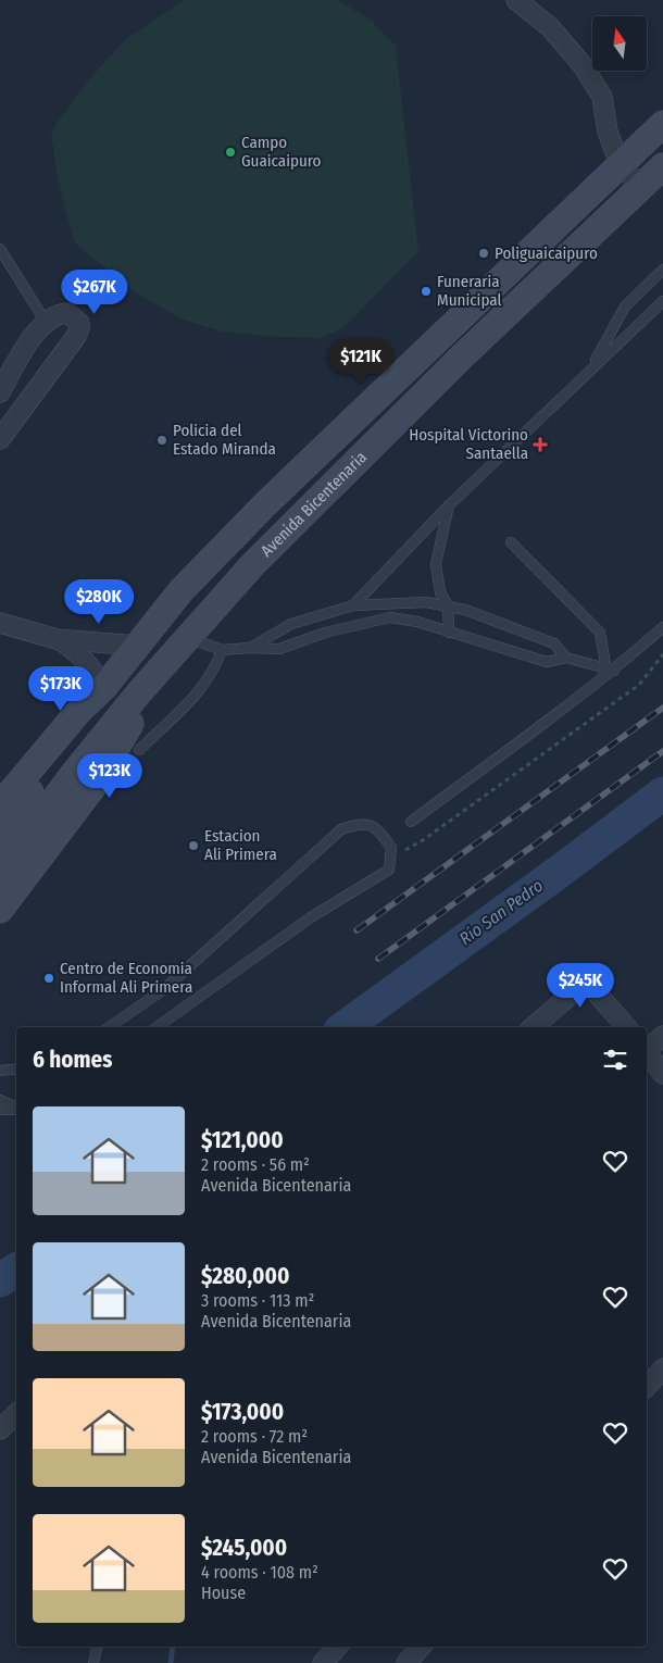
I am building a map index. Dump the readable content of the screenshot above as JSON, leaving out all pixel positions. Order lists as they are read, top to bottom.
{
  "streets": {
    "main road": ["Avenida Bicentenaria"]
  },
  "water": ["Río San Pedro"],
  "places": {
    "other": [
      "Campo Guaicaipuro",
      "Poliguaicaipuro",
      "Funeraria Municipal",
      "Policia del Estado Miranda",
      "Estacion Ali Primera",
      "Centro de Economia Informal Ali Primera"
    ],
    "health": ["Hospital Victorino Santaella"]
  },
  "north": "top",
  "page": {
    "price": [
      "$267K",
      "$121K",
      "$280K",
      "$173K",
      "$123K",
      "$245K"
    ],
    "heading": "6 homes",
    "list": [
      {
        "name": "$121,000",
        "note": "2 rooms · 56 m² · Avenida Bicentenaria"
      },
      {
        "name": "$280,000",
        "note": "3 rooms · 113 m² · Avenida Bicentenaria"
      },
      {
        "name": "$173,000",
        "note": "2 rooms · 72 m² · Avenida Bicentenaria"
      },
      {
        "name": "$245,000",
        "note": "4 rooms · 108 m² · House"
      }
    ]
  }
}
